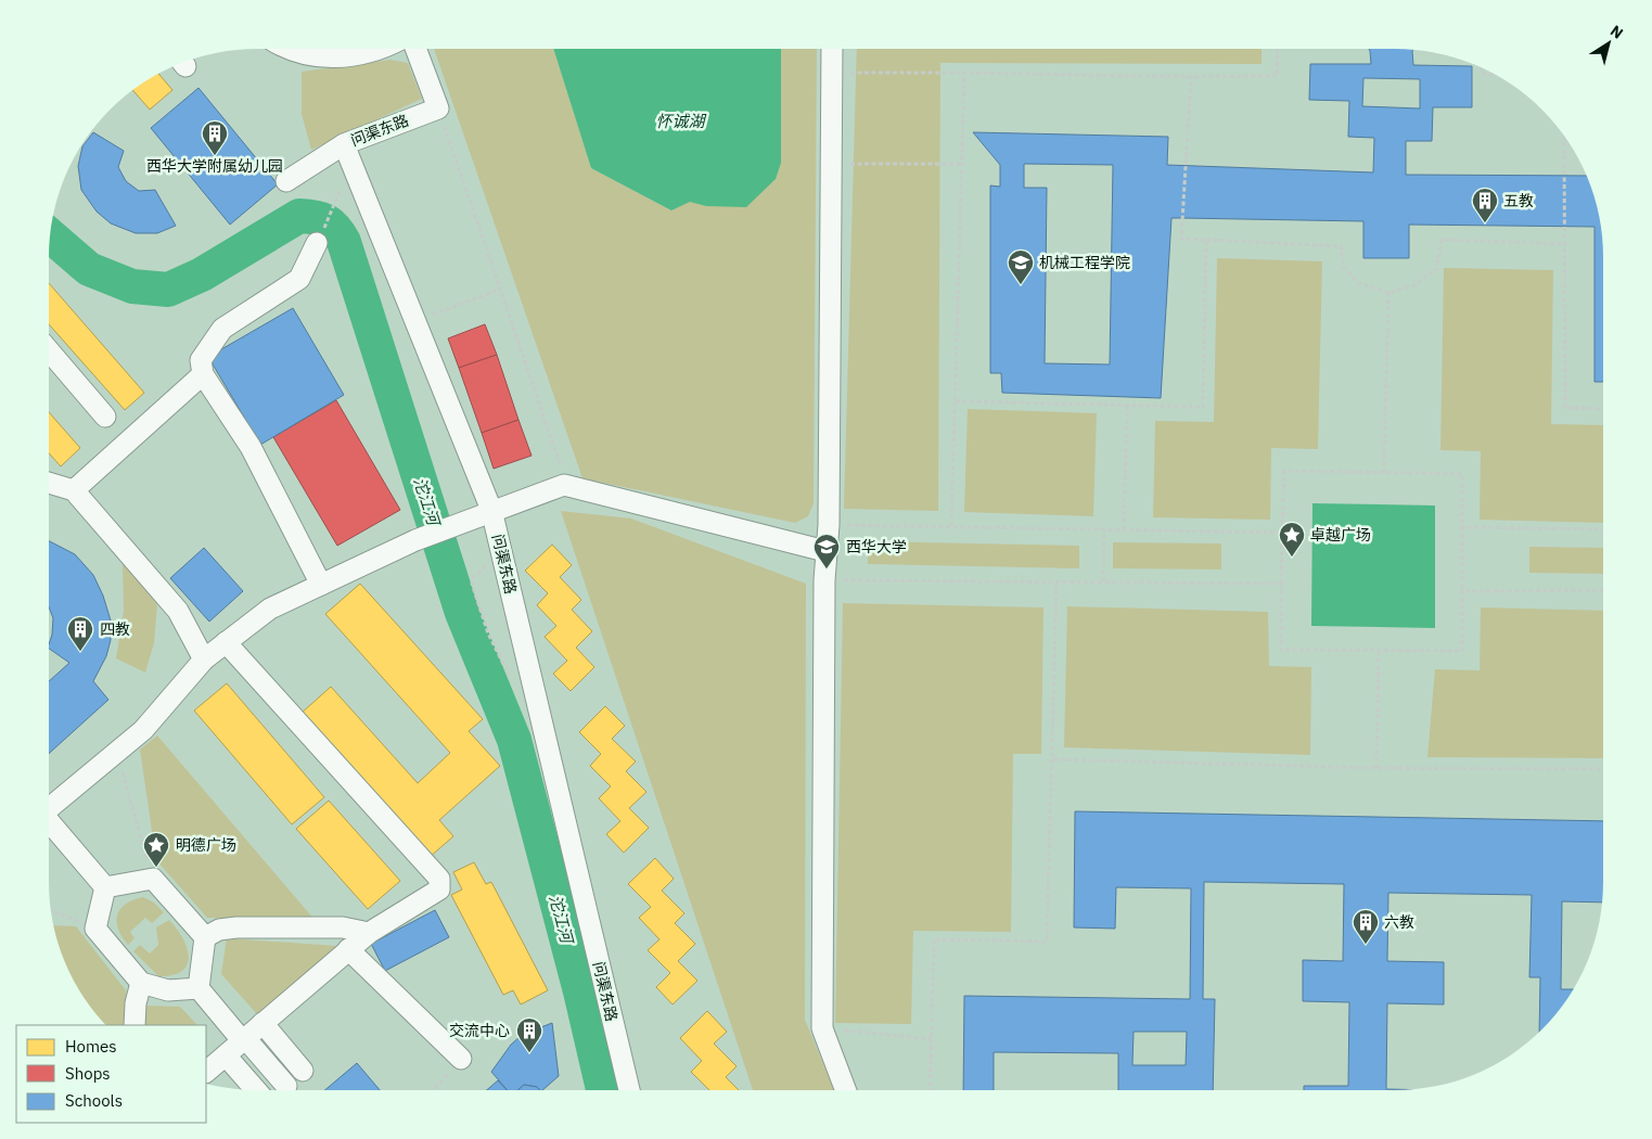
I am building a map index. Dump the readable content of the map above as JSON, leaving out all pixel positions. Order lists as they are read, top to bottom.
{
  "streets": {
    "street": ["问渠东路"]
  },
  "water": ["怀诚湖", "沱江河"],
  "places": {
    "building": [
      "西华大学附属幼儿园",
      "五教",
      "四教",
      "六教",
      "交流中心"
    ],
    "school or university": ["机械工程学院", "西华大学"],
    "place": ["卓越广场", "明德广场"]
  },
  "legend": ["Homes", "Shops", "Schools"],
  "north": "top right"
}
